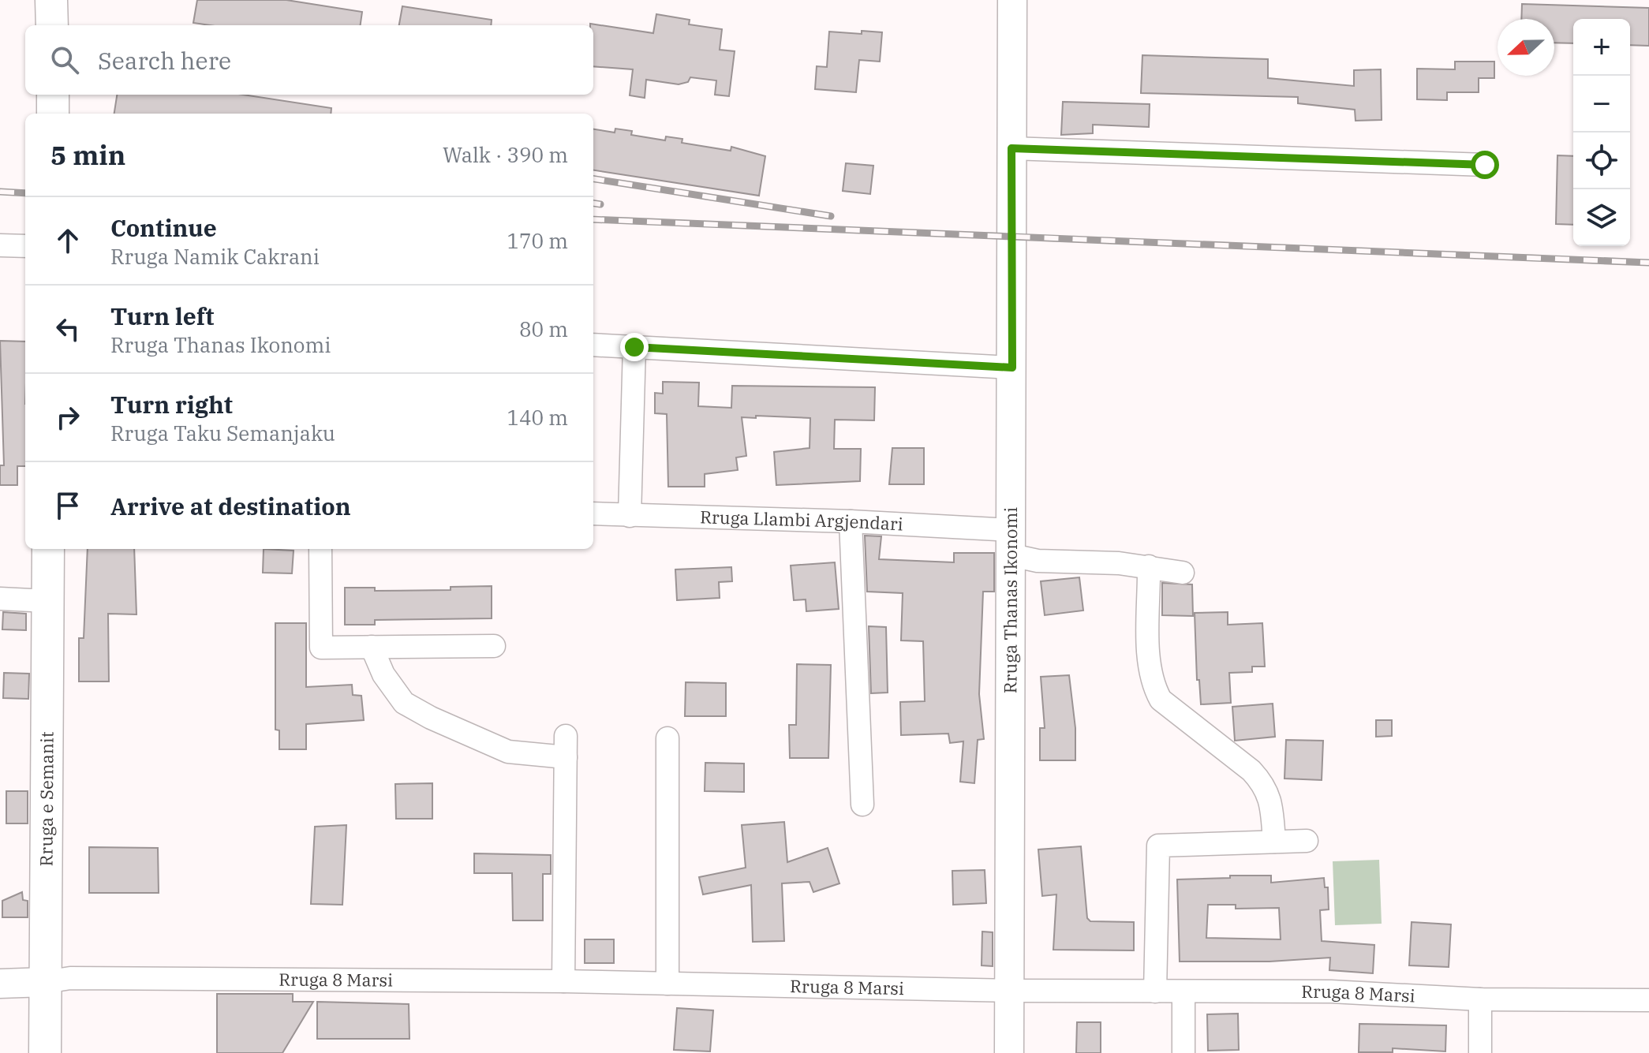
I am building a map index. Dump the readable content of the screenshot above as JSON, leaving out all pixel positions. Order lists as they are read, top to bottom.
{
  "streets": {
    "main road": ["Rruga e Semanit"],
    "street": ["Rruga Llambi Argjendari", "Rruga Thanas Ikonomi", "Rruga 8 Marsi"]
  },
  "crossings": [
    ["Rruga Llambi Argjendari", "Rruga Thanas Ikonomi"],
    ["Rruga Thanas Ikonomi", "Rruga 8 Marsi"],
    ["Rruga e Semanit", "Rruga 8 Marsi"]
  ],
  "north": "left",
  "page": {
    "map_buttons": ["+", "−"],
    "search": "Search here",
    "heading": ["5 min", "Walk · 390 m"],
    "list": [
      ["Continue", "Rruga Namik Cakrani", "170 m"],
      ["Turn left", "Rruga Thanas Ikonomi", "80 m"],
      ["Turn right", "Rruga Taku Semanjaku", "140 m"],
      "Arrive at destination"
    ]
  }
}
